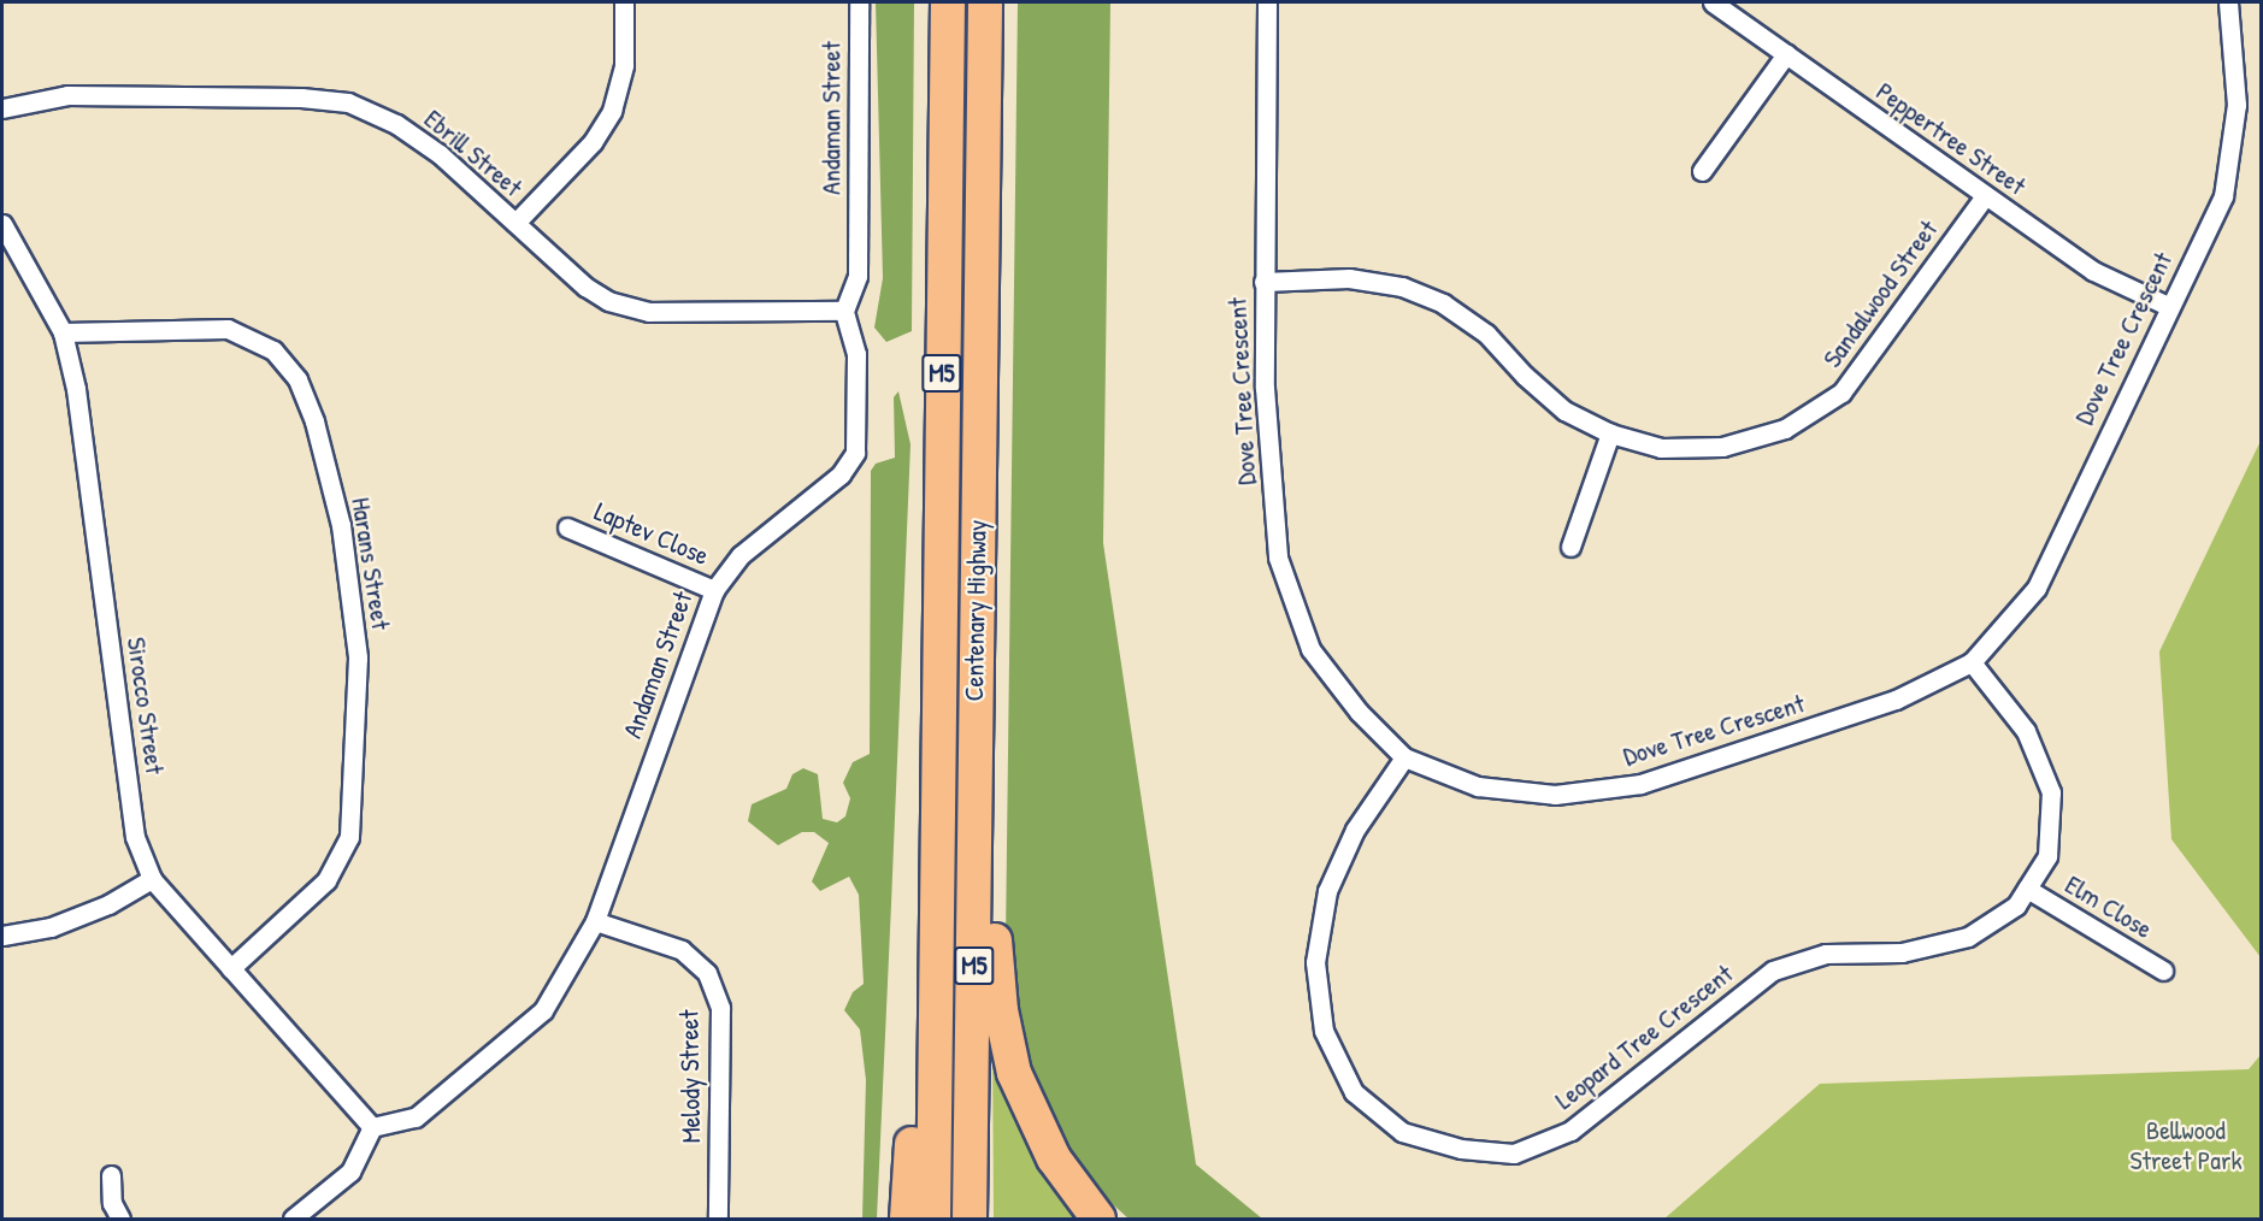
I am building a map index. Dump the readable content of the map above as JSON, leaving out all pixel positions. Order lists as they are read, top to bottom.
{
  "streets": {
    "highway": ["M5", "Centenary Highway"],
    "street": [
      "Andaman Street",
      "Peppertree Street",
      "Ebrill Street",
      "Sandalwood Street",
      "Dove Tree Crescent",
      "Laptev Close",
      "Harans Street",
      "Sirocco Street",
      "Elm Close",
      "Leopard Tree Crescent",
      "Melody Street"
    ]
  },
  "crossings": [
    ["Andaman Street", "Ebrill Street"],
    ["Andaman Street", "Laptev Close"],
    ["Andaman Street", "Sirocco Street"],
    ["Andaman Street", "Melody Street"],
    ["Peppertree Street", "Sandalwood Street"],
    ["Peppertree Street", "Dove Tree Crescent"],
    ["Sandalwood Street", "Dove Tree Crescent"],
    ["Dove Tree Crescent", "Leopard Tree Crescent"],
    ["Harans Street", "Sirocco Street"],
    ["Elm Close", "Leopard Tree Crescent"]
  ],
  "parks": ["Bellwood Street Park"]
}
